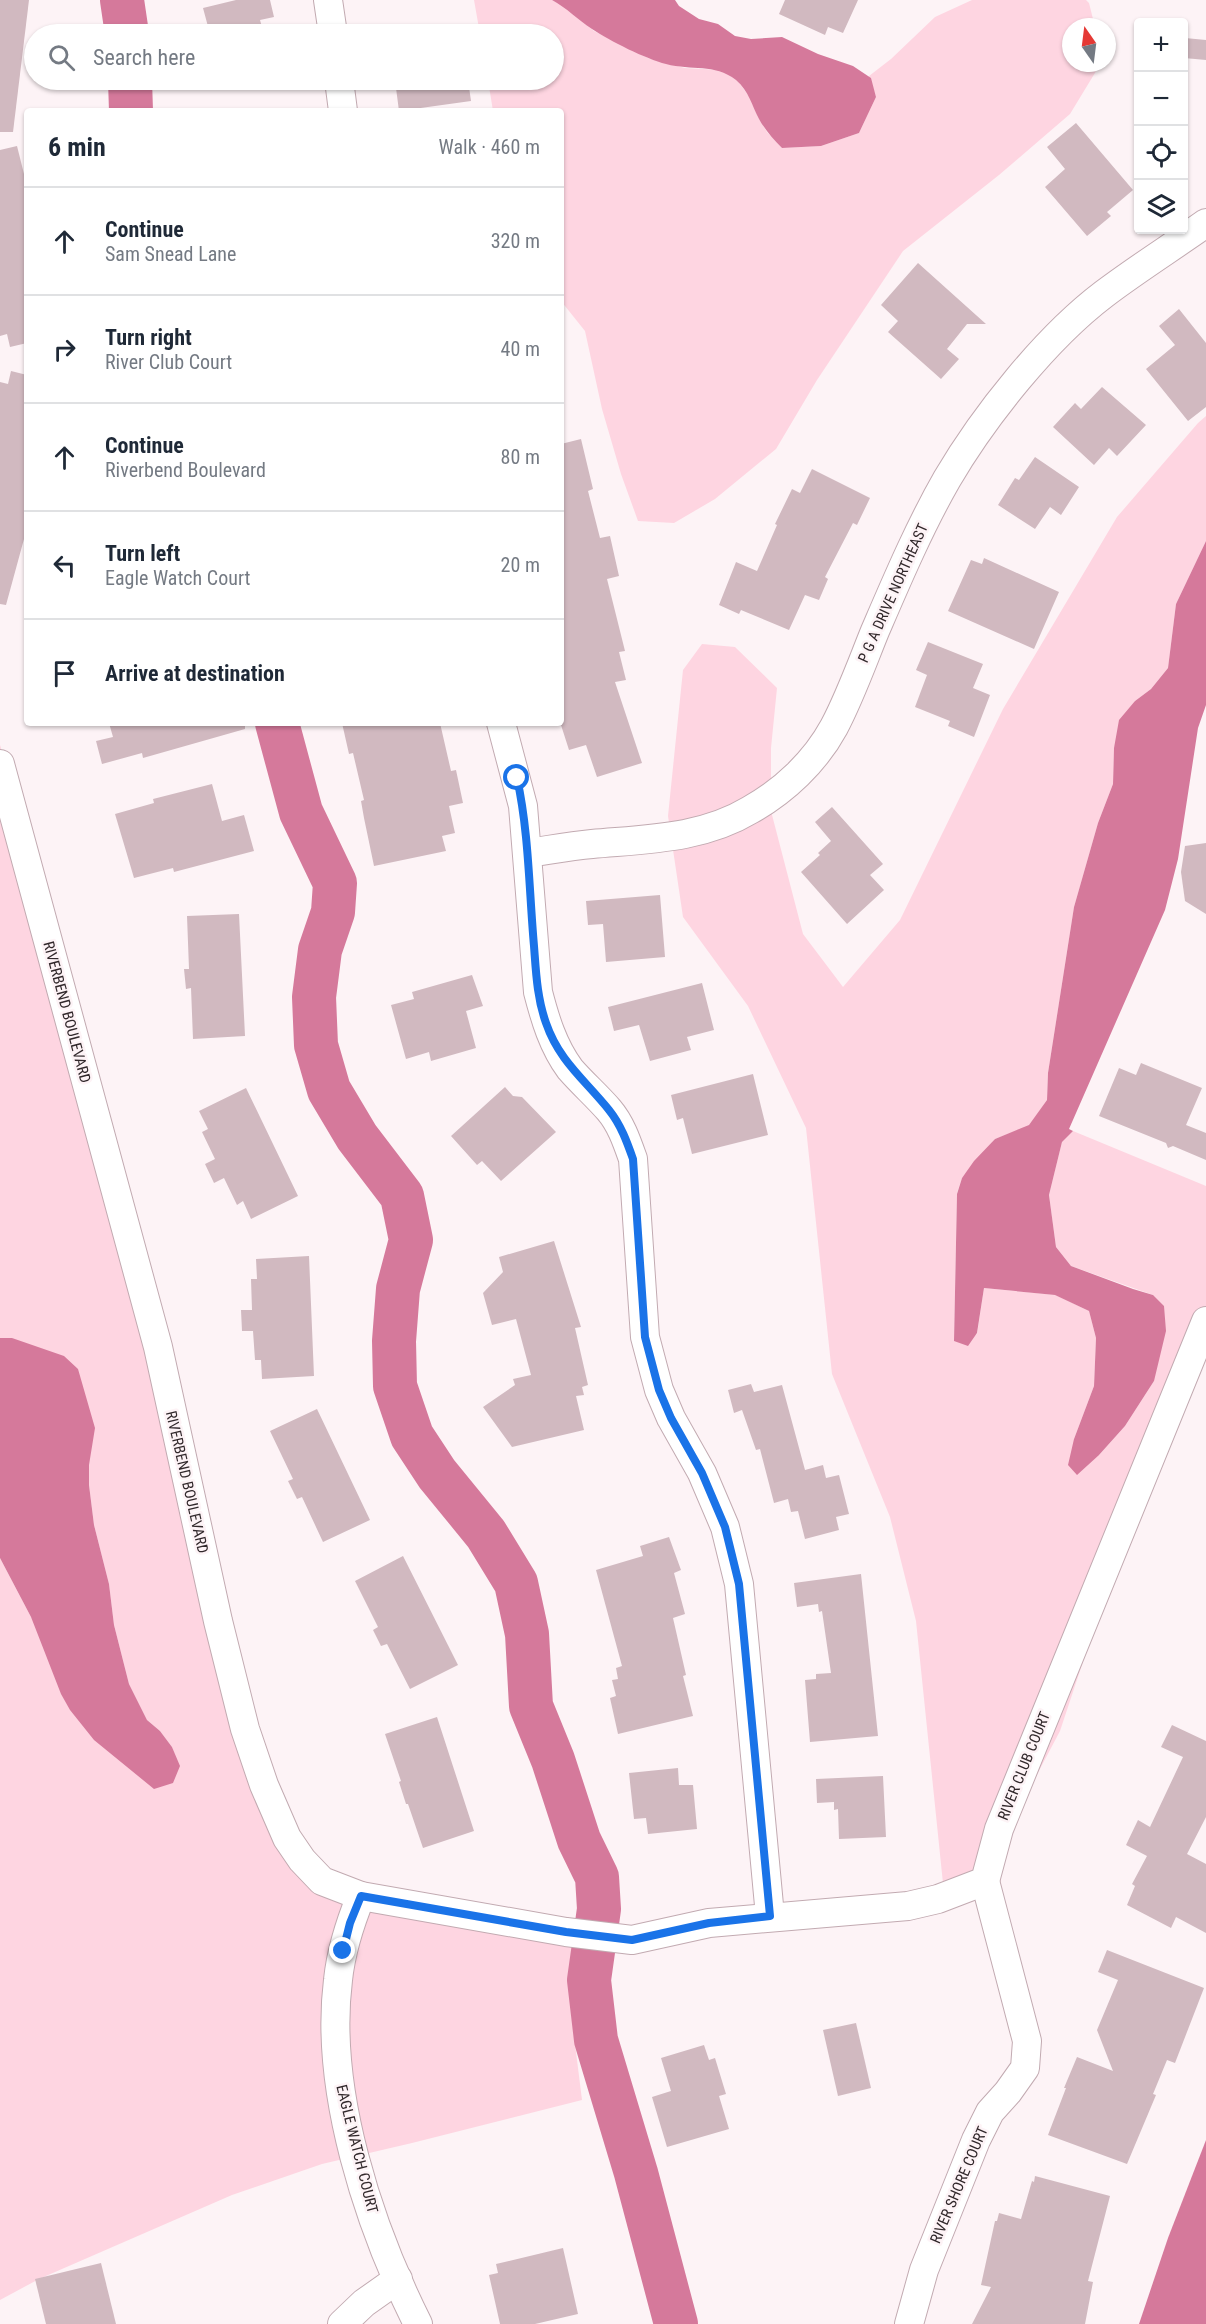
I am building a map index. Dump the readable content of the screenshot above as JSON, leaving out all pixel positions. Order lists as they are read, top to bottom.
{
  "streets": {
    "street": [
      "P G A DRIVE NORTHEAST",
      "RIVERBEND BOULEVARD",
      "RIVER CLUB COURT",
      "EAGLE WATCH COURT",
      "RIVER SHORE COURT"
    ]
  },
  "crossings": [
    ["RIVERBEND BOULEVARD", "EAGLE WATCH COURT"],
    ["RIVER CLUB COURT", "RIVER SHORE COURT"]
  ],
  "north": "top",
  "page": {
    "map_buttons": ["+", "−"],
    "search": "Search here",
    "heading": ["6 min", "Walk · 460 m"],
    "list": [
      ["Continue", "Sam Snead Lane", "320 m"],
      ["Turn right", "River Club Court", "40 m"],
      ["Continue", "Riverbend Boulevard", "80 m"],
      ["Turn left", "Eagle Watch Court", "20 m"],
      "Arrive at destination"
    ]
  }
}
